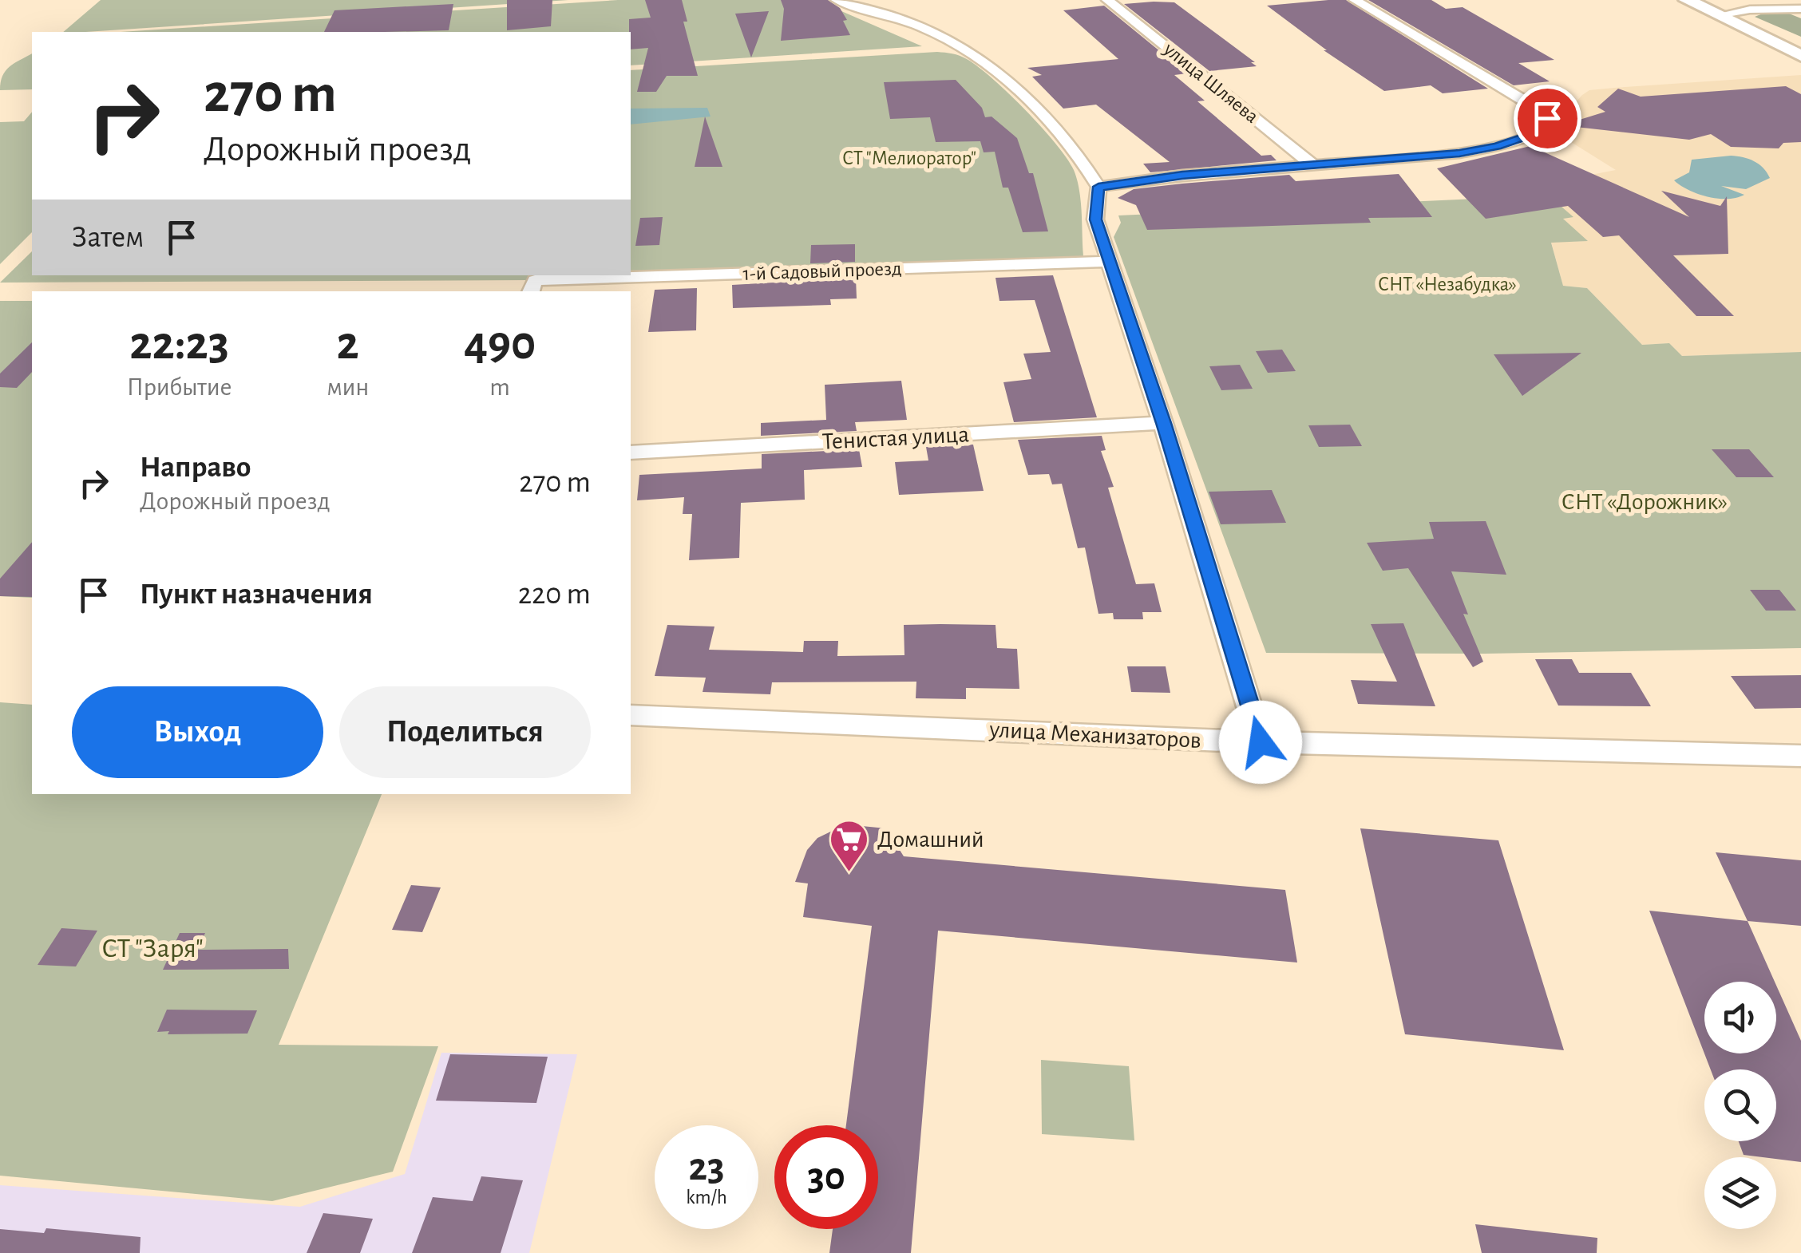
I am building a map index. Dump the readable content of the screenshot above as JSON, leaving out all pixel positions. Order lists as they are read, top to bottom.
{
  "streets": {
    "street": [
      "улица Шляева",
      "1-й Садовый проезд",
      "Тенистая улица",
      "улица Механизаторов"
    ]
  },
  "parks": [
    "СТ \"Мелиоратор\"",
    "СНТ «Незабудка»",
    "СНТ «Дорожник»",
    "СТ \"Заря\""
  ],
  "places": {
    "supermarket": ["Домашний"]
  },
  "page": {
    "turn": ["270 m", "Дорожный проезд"],
    "then": "Затем",
    "eta": [
      "22:23",
      "Прибытие",
      "2",
      "мин",
      "490",
      "m"
    ],
    "list": [
      {
        "name": "Направо",
        "note": "Дорожный проезд",
        "value": "270 m"
      },
      {
        "name": "Пункт назначения",
        "value": "220 m"
      }
    ],
    "buttons": ["Выход", "Поделиться"],
    "speed": "23 km/h",
    "limit": "30"
  }
}
